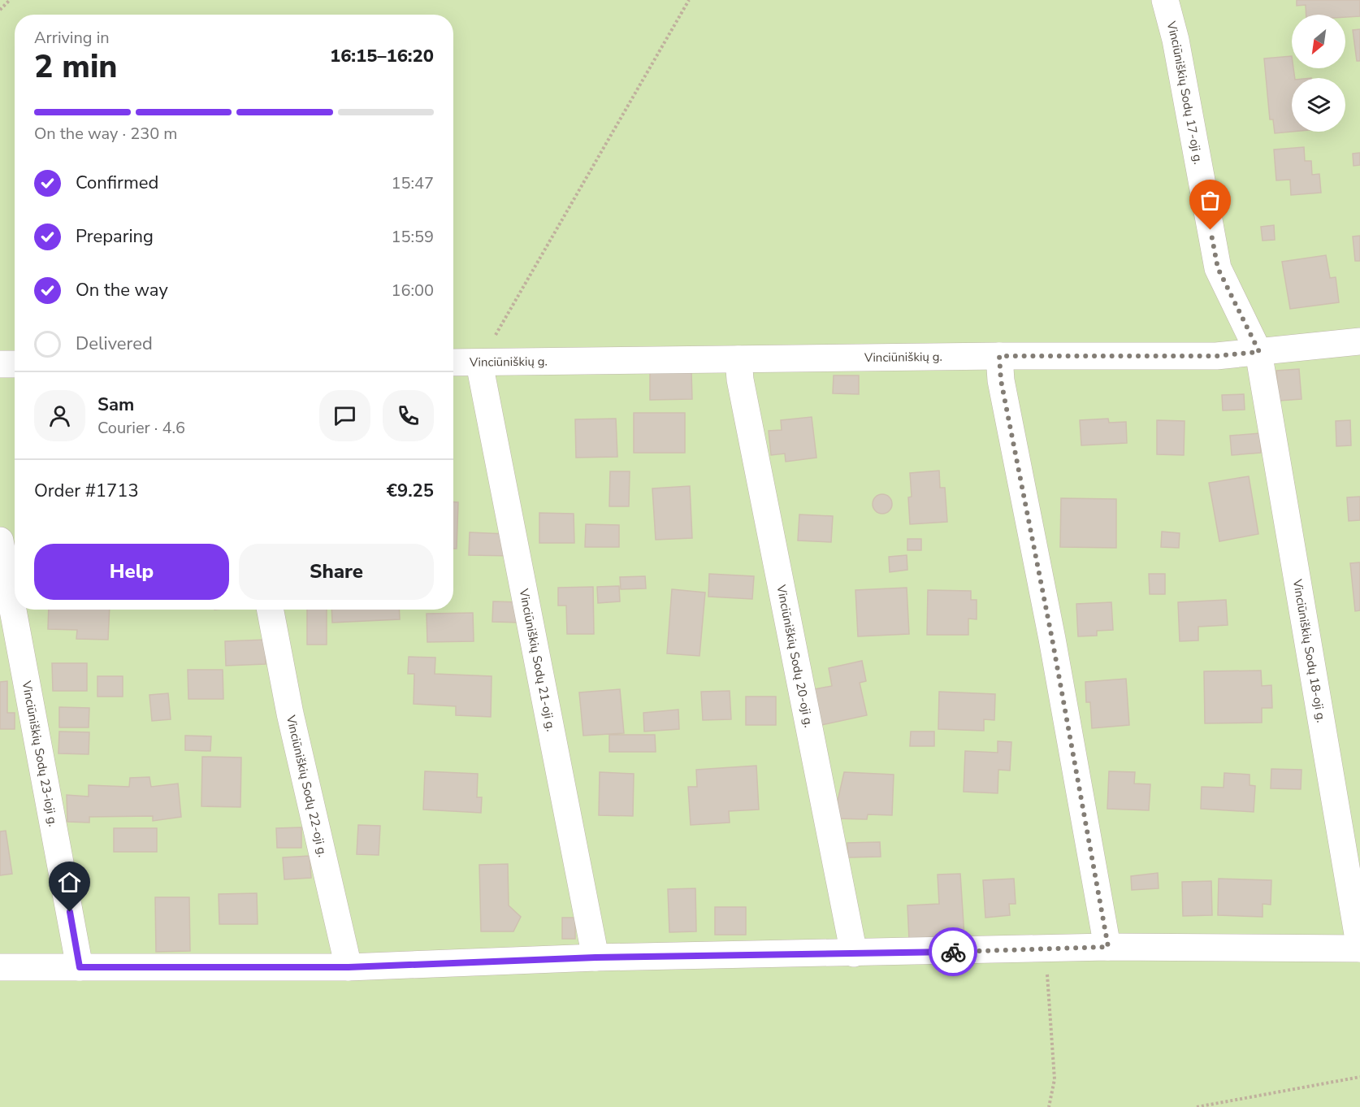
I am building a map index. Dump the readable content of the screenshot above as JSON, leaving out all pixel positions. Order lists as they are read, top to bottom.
{
  "streets": {
    "street": [
      "Vinciūniškių Sodų 17-oji g.",
      "Vinciūniškių g.",
      "Vinciūniškių Sodų 18-oji g.",
      "Vinciūniškių Sodų 20-oji g.",
      "Vinciūniškių Sodų 21-oji g.",
      "Vinciūniškių Sodų 23-ioji g.",
      "Vinciūniškių Sodų 22-oji g."
    ]
  },
  "crossings": [
    ["Vinciūniškių Sodų 17-oji g.", "Vinciūniškių g."],
    ["Vinciūniškių Sodų 17-oji g.", "Vinciūniškių Sodų 18-oji g."],
    ["Vinciūniškių g.", "Vinciūniškių Sodų 18-oji g."],
    ["Vinciūniškių g.", "Vinciūniškių Sodų 20-oji g."],
    ["Vinciūniškių g.", "Vinciūniškių Sodų 21-oji g."]
  ],
  "north": "bottom left",
  "page": {
    "heading": ["2 min", "Arriving in", "16:15–16:20"],
    "panel": [
      "Sam",
      "Courier · 4.6",
      "Order #1713",
      "€9.25"
    ],
    "bar": "On the way · 230 m",
    "list": [
      ["Confirmed", "15:47"],
      ["Preparing", "15:59"],
      ["On the way", "16:00"],
      "Delivered"
    ],
    "buttons": ["Help", "Share"]
  }
}
